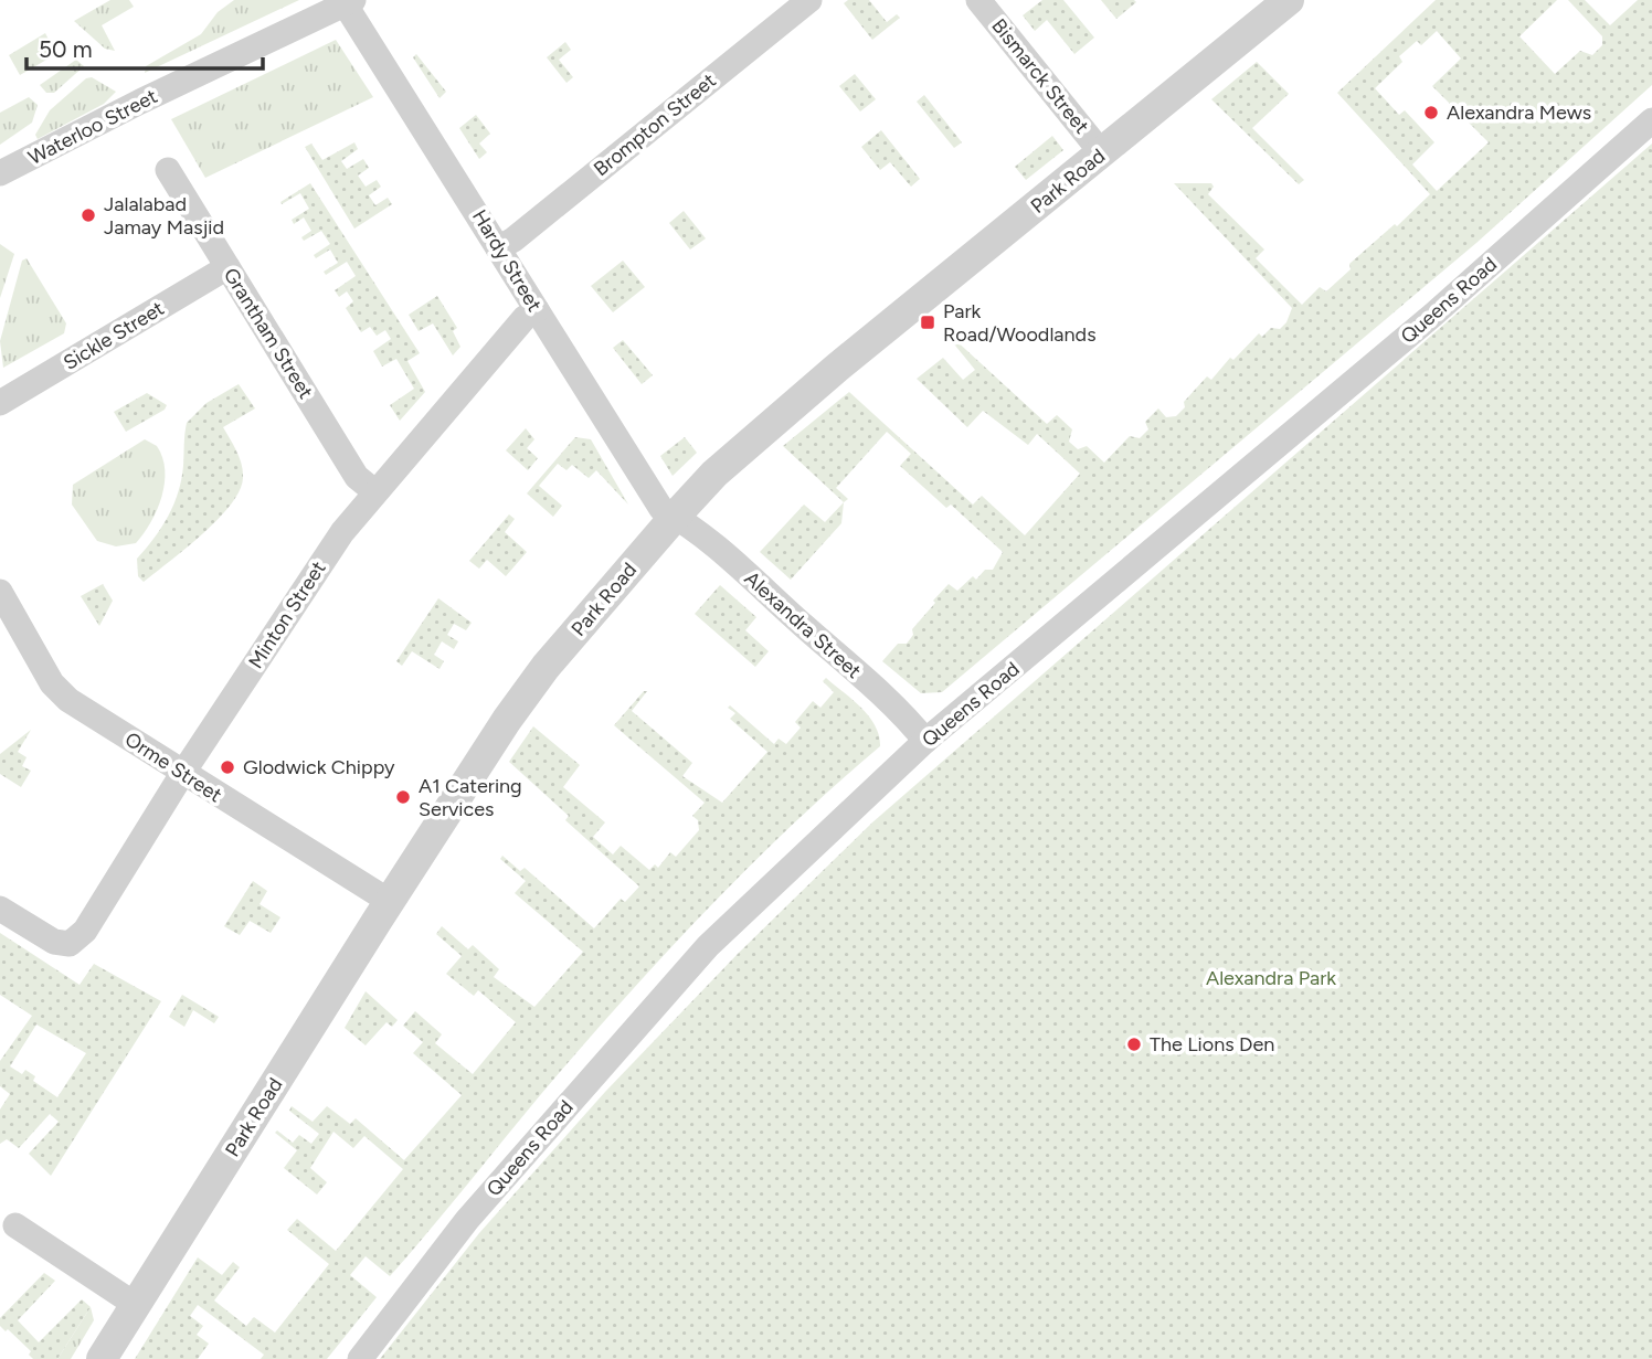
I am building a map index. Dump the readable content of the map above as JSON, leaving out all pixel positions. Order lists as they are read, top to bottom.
{
  "streets": {
    "street": [
      "Bismarck Street",
      "Brompton Street",
      "Waterloo Street",
      "Park Road",
      "Hardy Street",
      "Queens Road",
      "Grantham Street",
      "Sickle Street",
      "Minton Street",
      "Alexandra Street",
      "Orme Street"
    ]
  },
  "crossings": [
    ["Bismarck Street", "Park Road"],
    ["Brompton Street", "Hardy Street"],
    ["Waterloo Street", "Hardy Street"],
    ["Park Road", "Hardy Street"],
    ["Park Road", "Alexandra Street"],
    ["Park Road", "Orme Street"],
    ["Hardy Street", "Minton Street"],
    ["Hardy Street", "Alexandra Street"],
    ["Queens Road", "Alexandra Street"],
    ["Grantham Street", "Sickle Street"],
    ["Grantham Street", "Minton Street"],
    ["Minton Street", "Orme Street"]
  ],
  "parks": ["Alexandra Park"],
  "places": {
    "other": [
      "Alexandra Mews",
      "Jalalabad Jamay Masjid",
      "Glodwick Chippy",
      "A1 Catering Services",
      "The Lions Den"
    ],
    "transit": ["Park Road/Woodlands"]
  },
  "scale_bar": "50 m"
}
